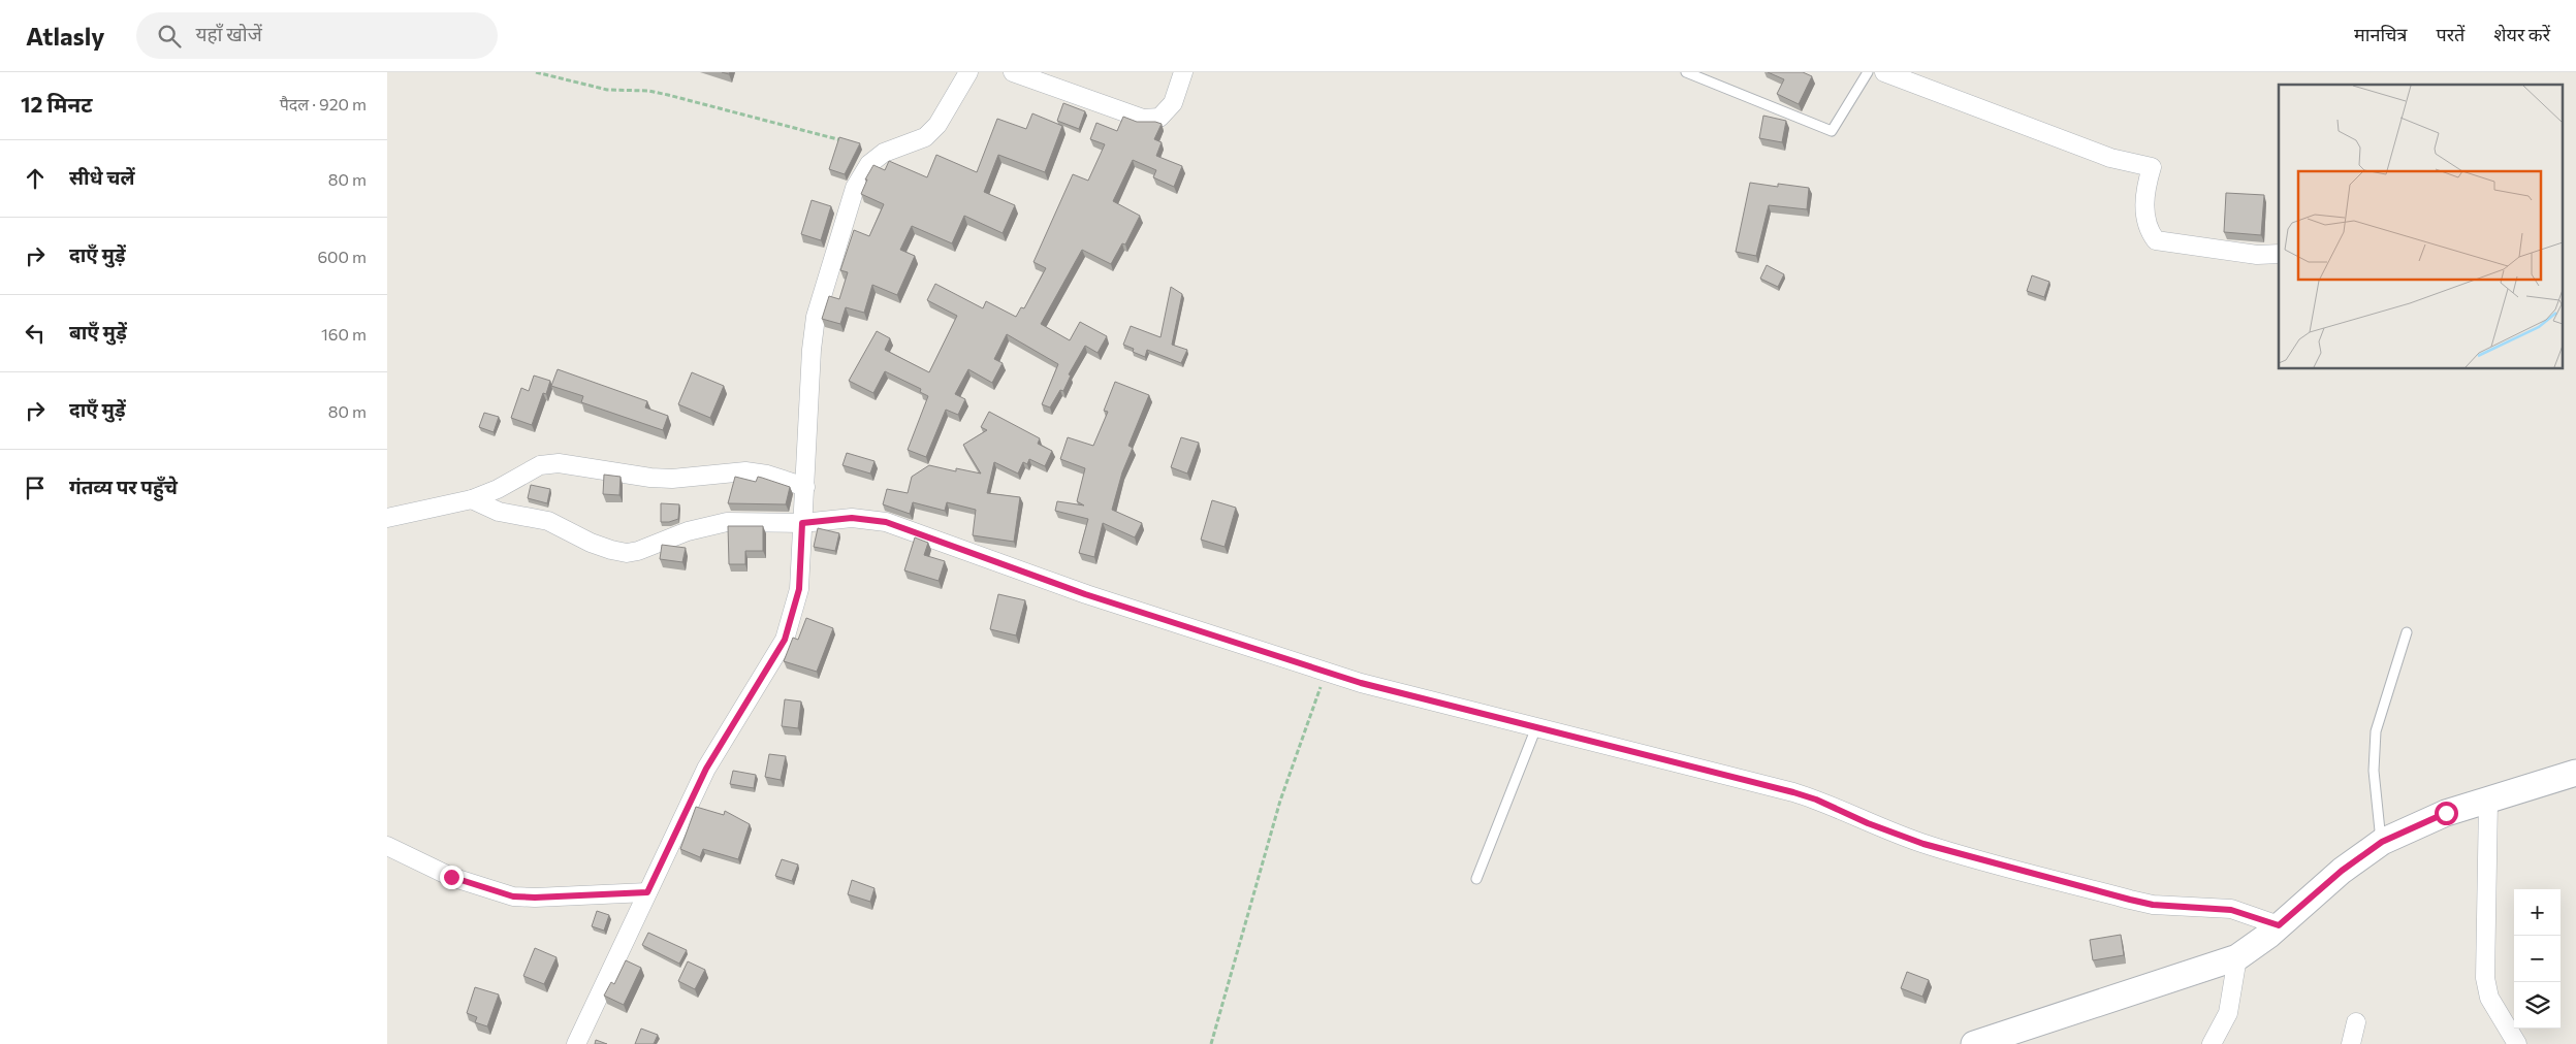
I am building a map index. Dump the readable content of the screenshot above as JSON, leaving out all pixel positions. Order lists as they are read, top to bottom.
{
  "page": {
    "header": "Atlasly",
    "search": "यहाँ खोजें",
    "nav": ["मानचित्र", "परतें", "शेयर करें"],
    "heading": ["12 मिनट", "पैदल · 920 m"],
    "list": [
      ["सीधे चलें", "80 m"],
      ["दाएँ मुड़ें", "600 m"],
      ["बाएँ मुड़ें", "160 m"],
      ["दाएँ मुड़ें", "80 m"],
      "गंतव्य पर पहुँचे"
    ],
    "map_buttons": ["+", "−"]
  }
}
